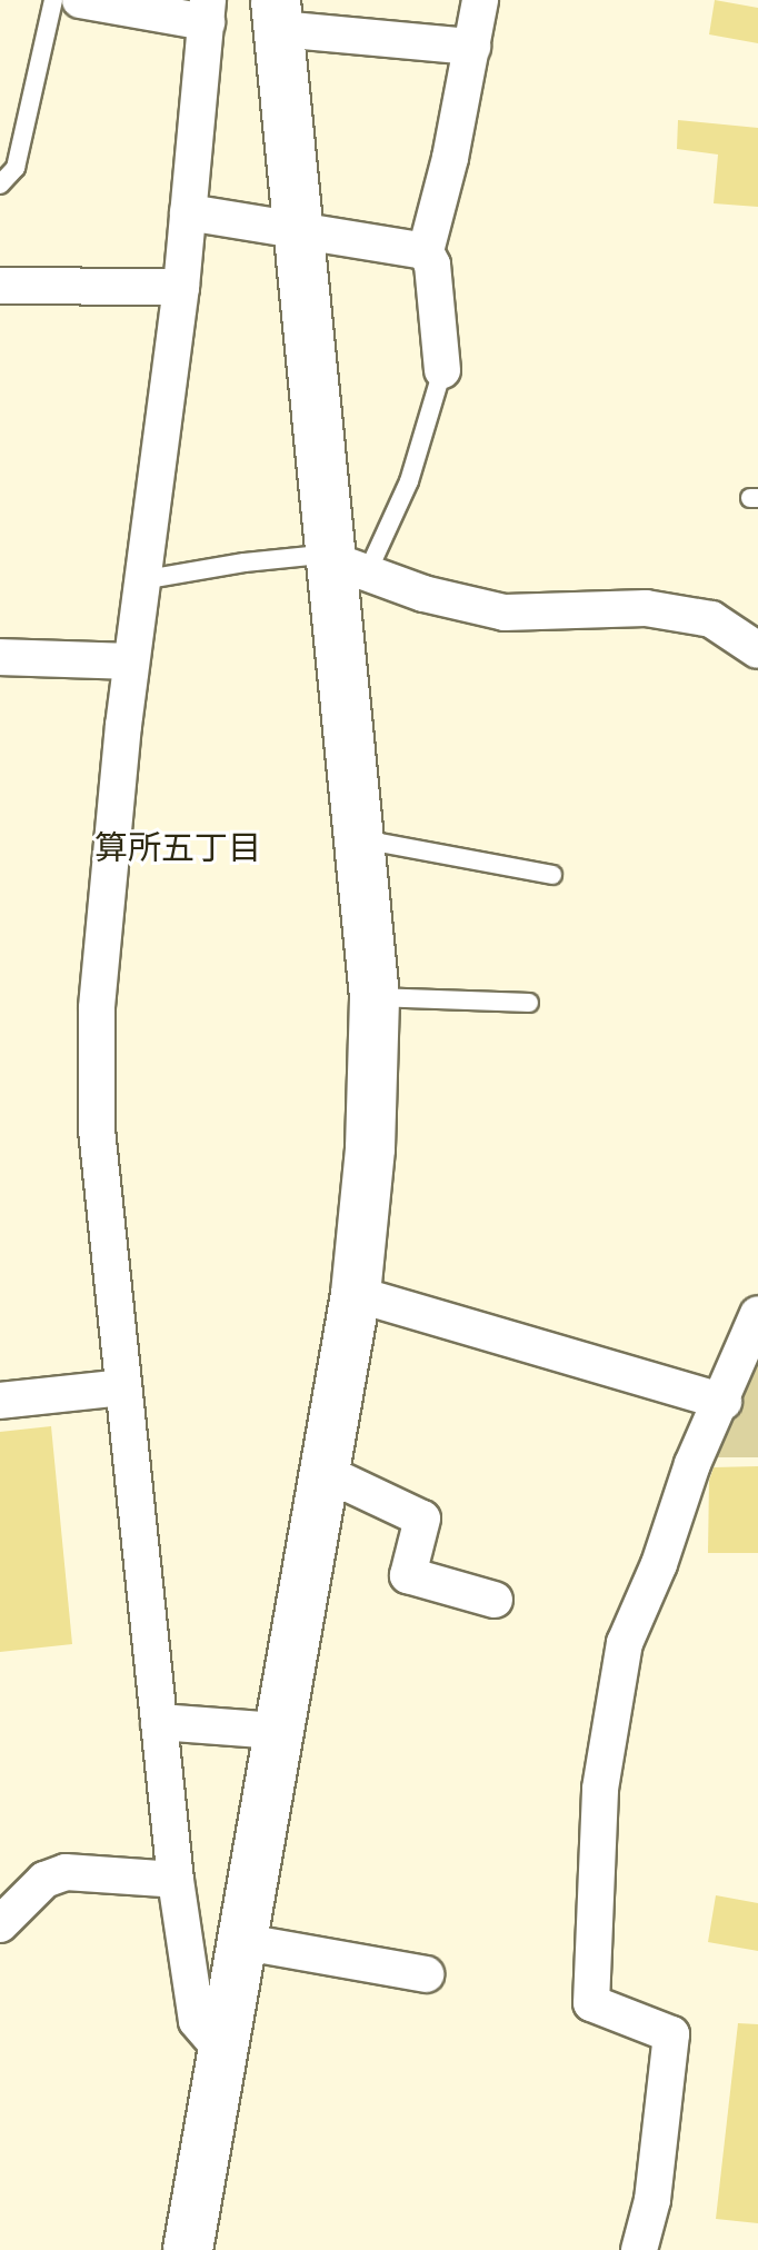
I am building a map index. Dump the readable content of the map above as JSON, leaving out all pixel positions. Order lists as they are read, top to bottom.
{
  "districts": ["算所五丁目"]
}
